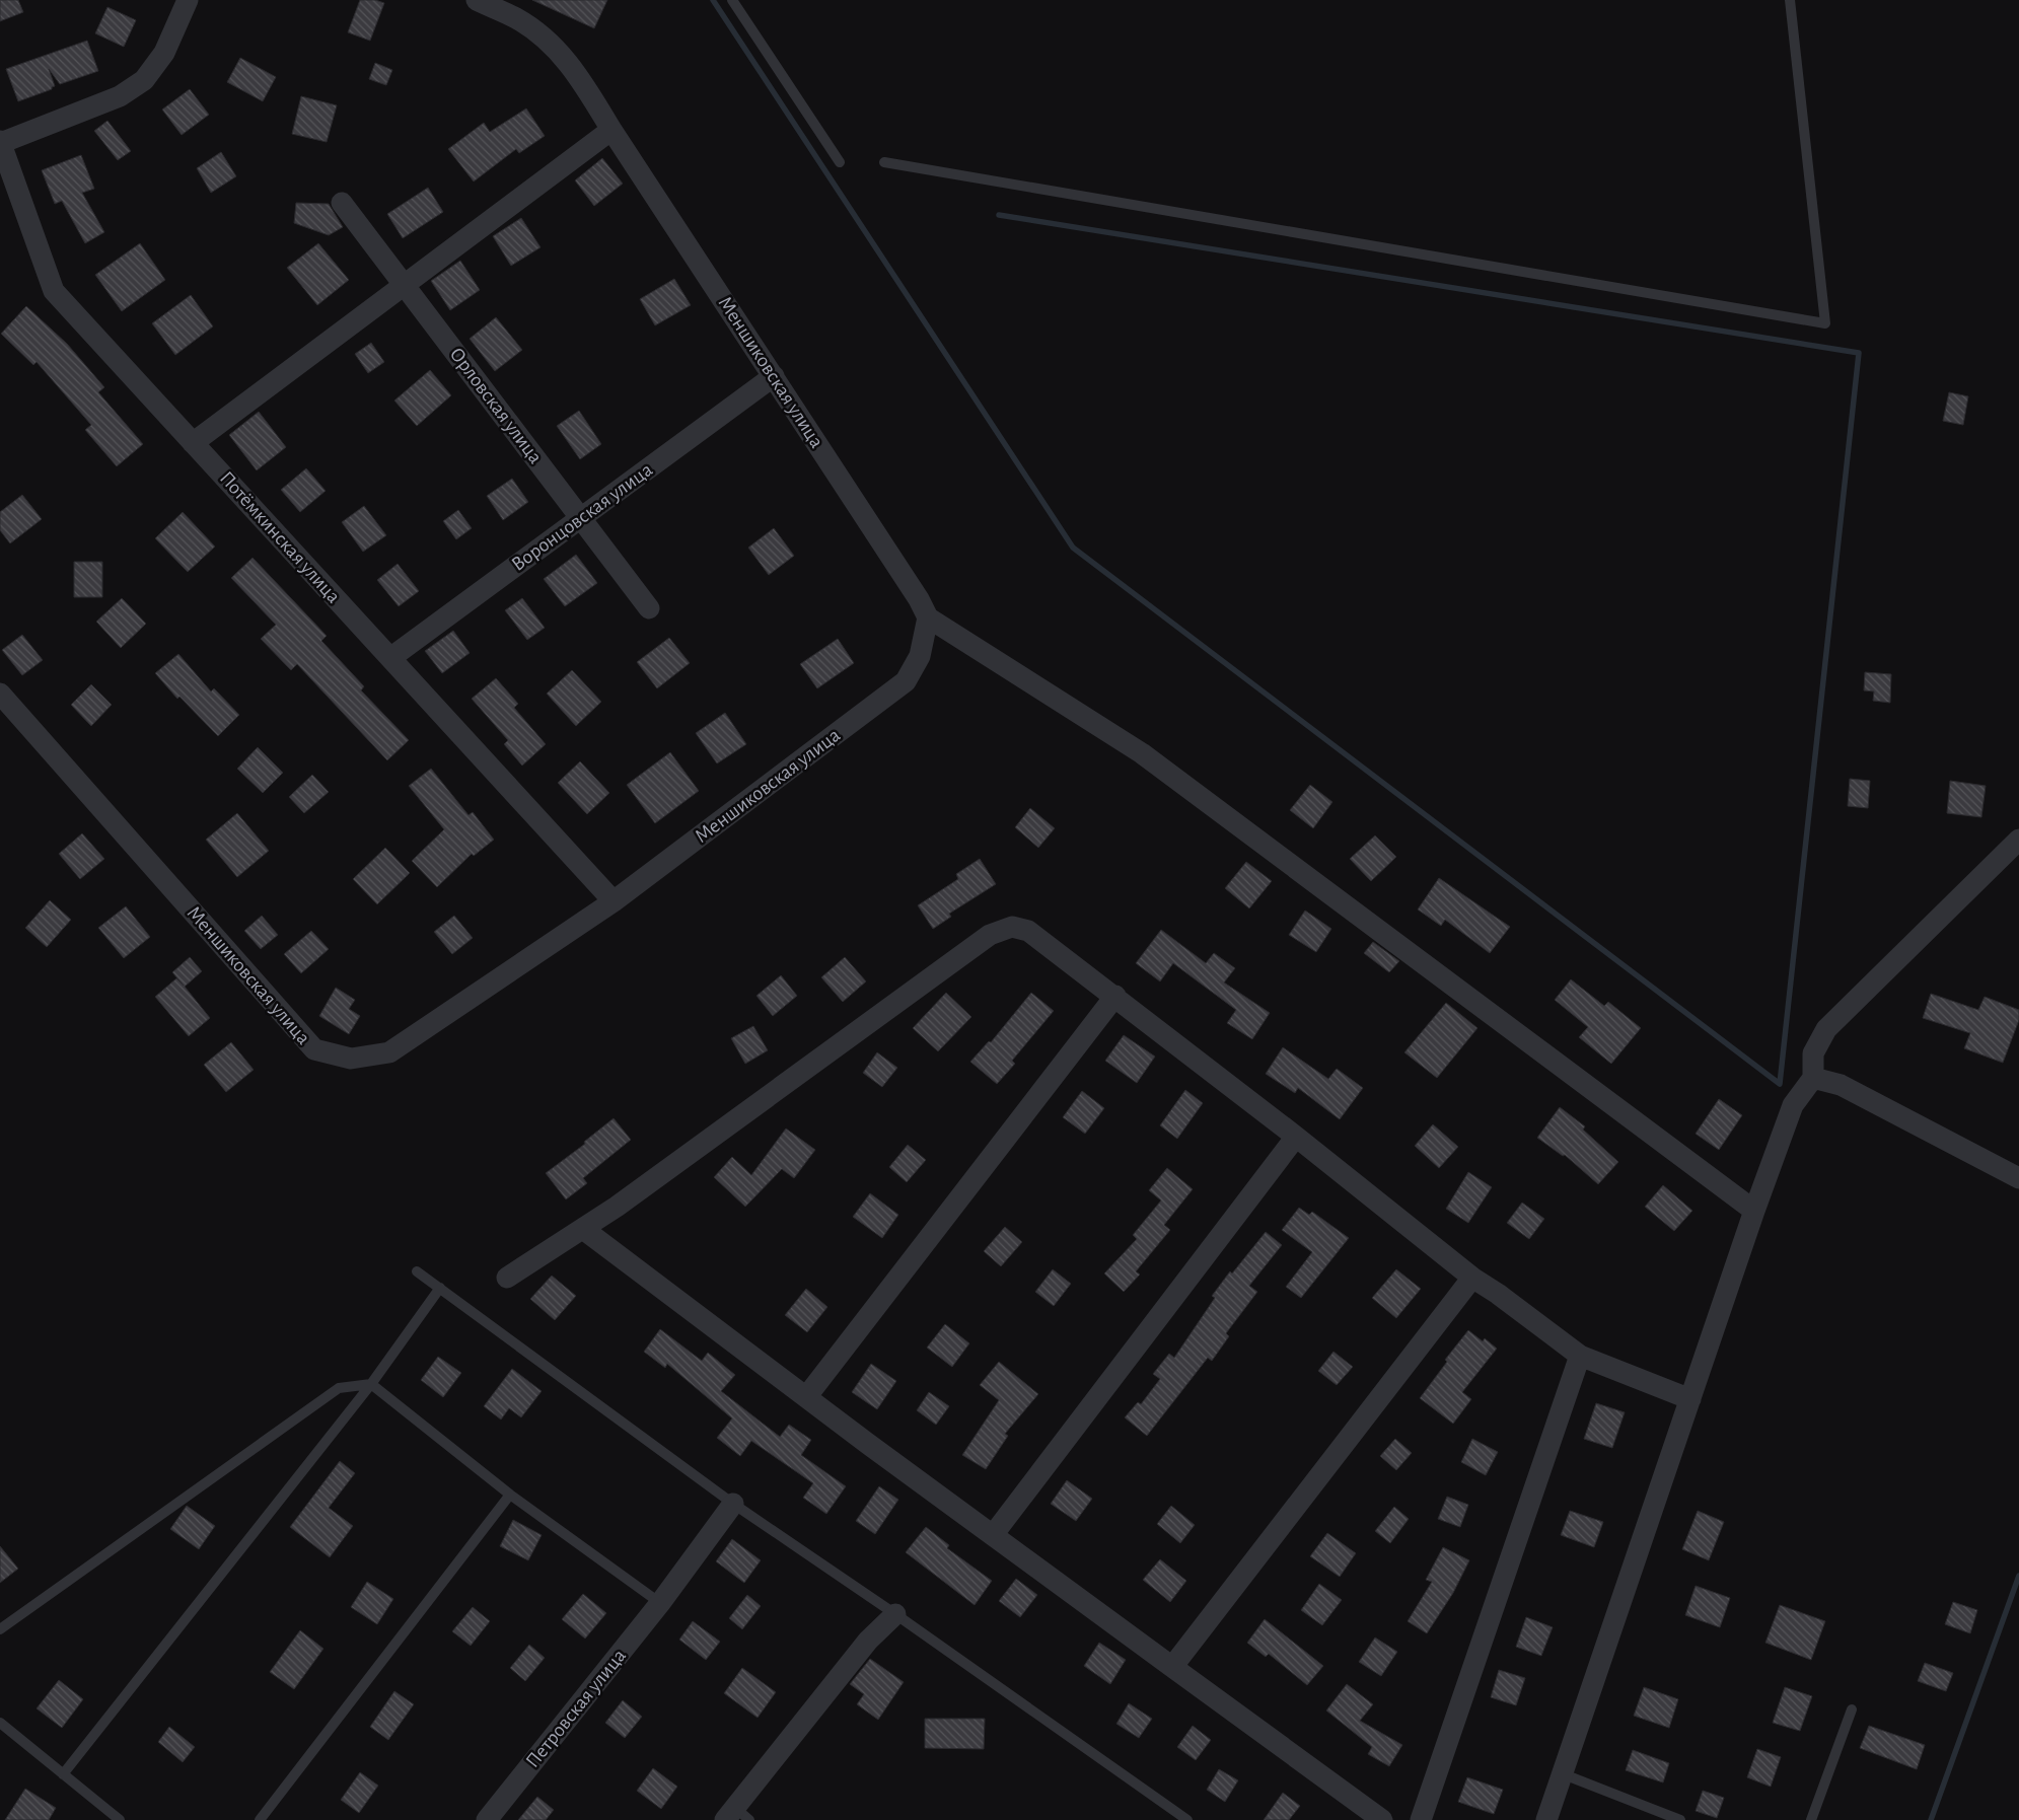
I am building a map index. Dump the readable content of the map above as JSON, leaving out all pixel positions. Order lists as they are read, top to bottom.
{
  "streets": {
    "street": [
      "Меншиковская улица",
      "Орловская улица",
      "Воронцовская улица",
      "Потёмкинская улица",
      "Петровская улица"
    ]
  },
  "crossings": [
    ["Меншиковская улица", "Воронцовская улица"],
    ["Меншиковская улица", "Потёмкинская улица"],
    ["Орловская улица", "Воронцовская улица"],
    ["Воронцовская улица", "Потёмкинская улица"]
  ]
}
